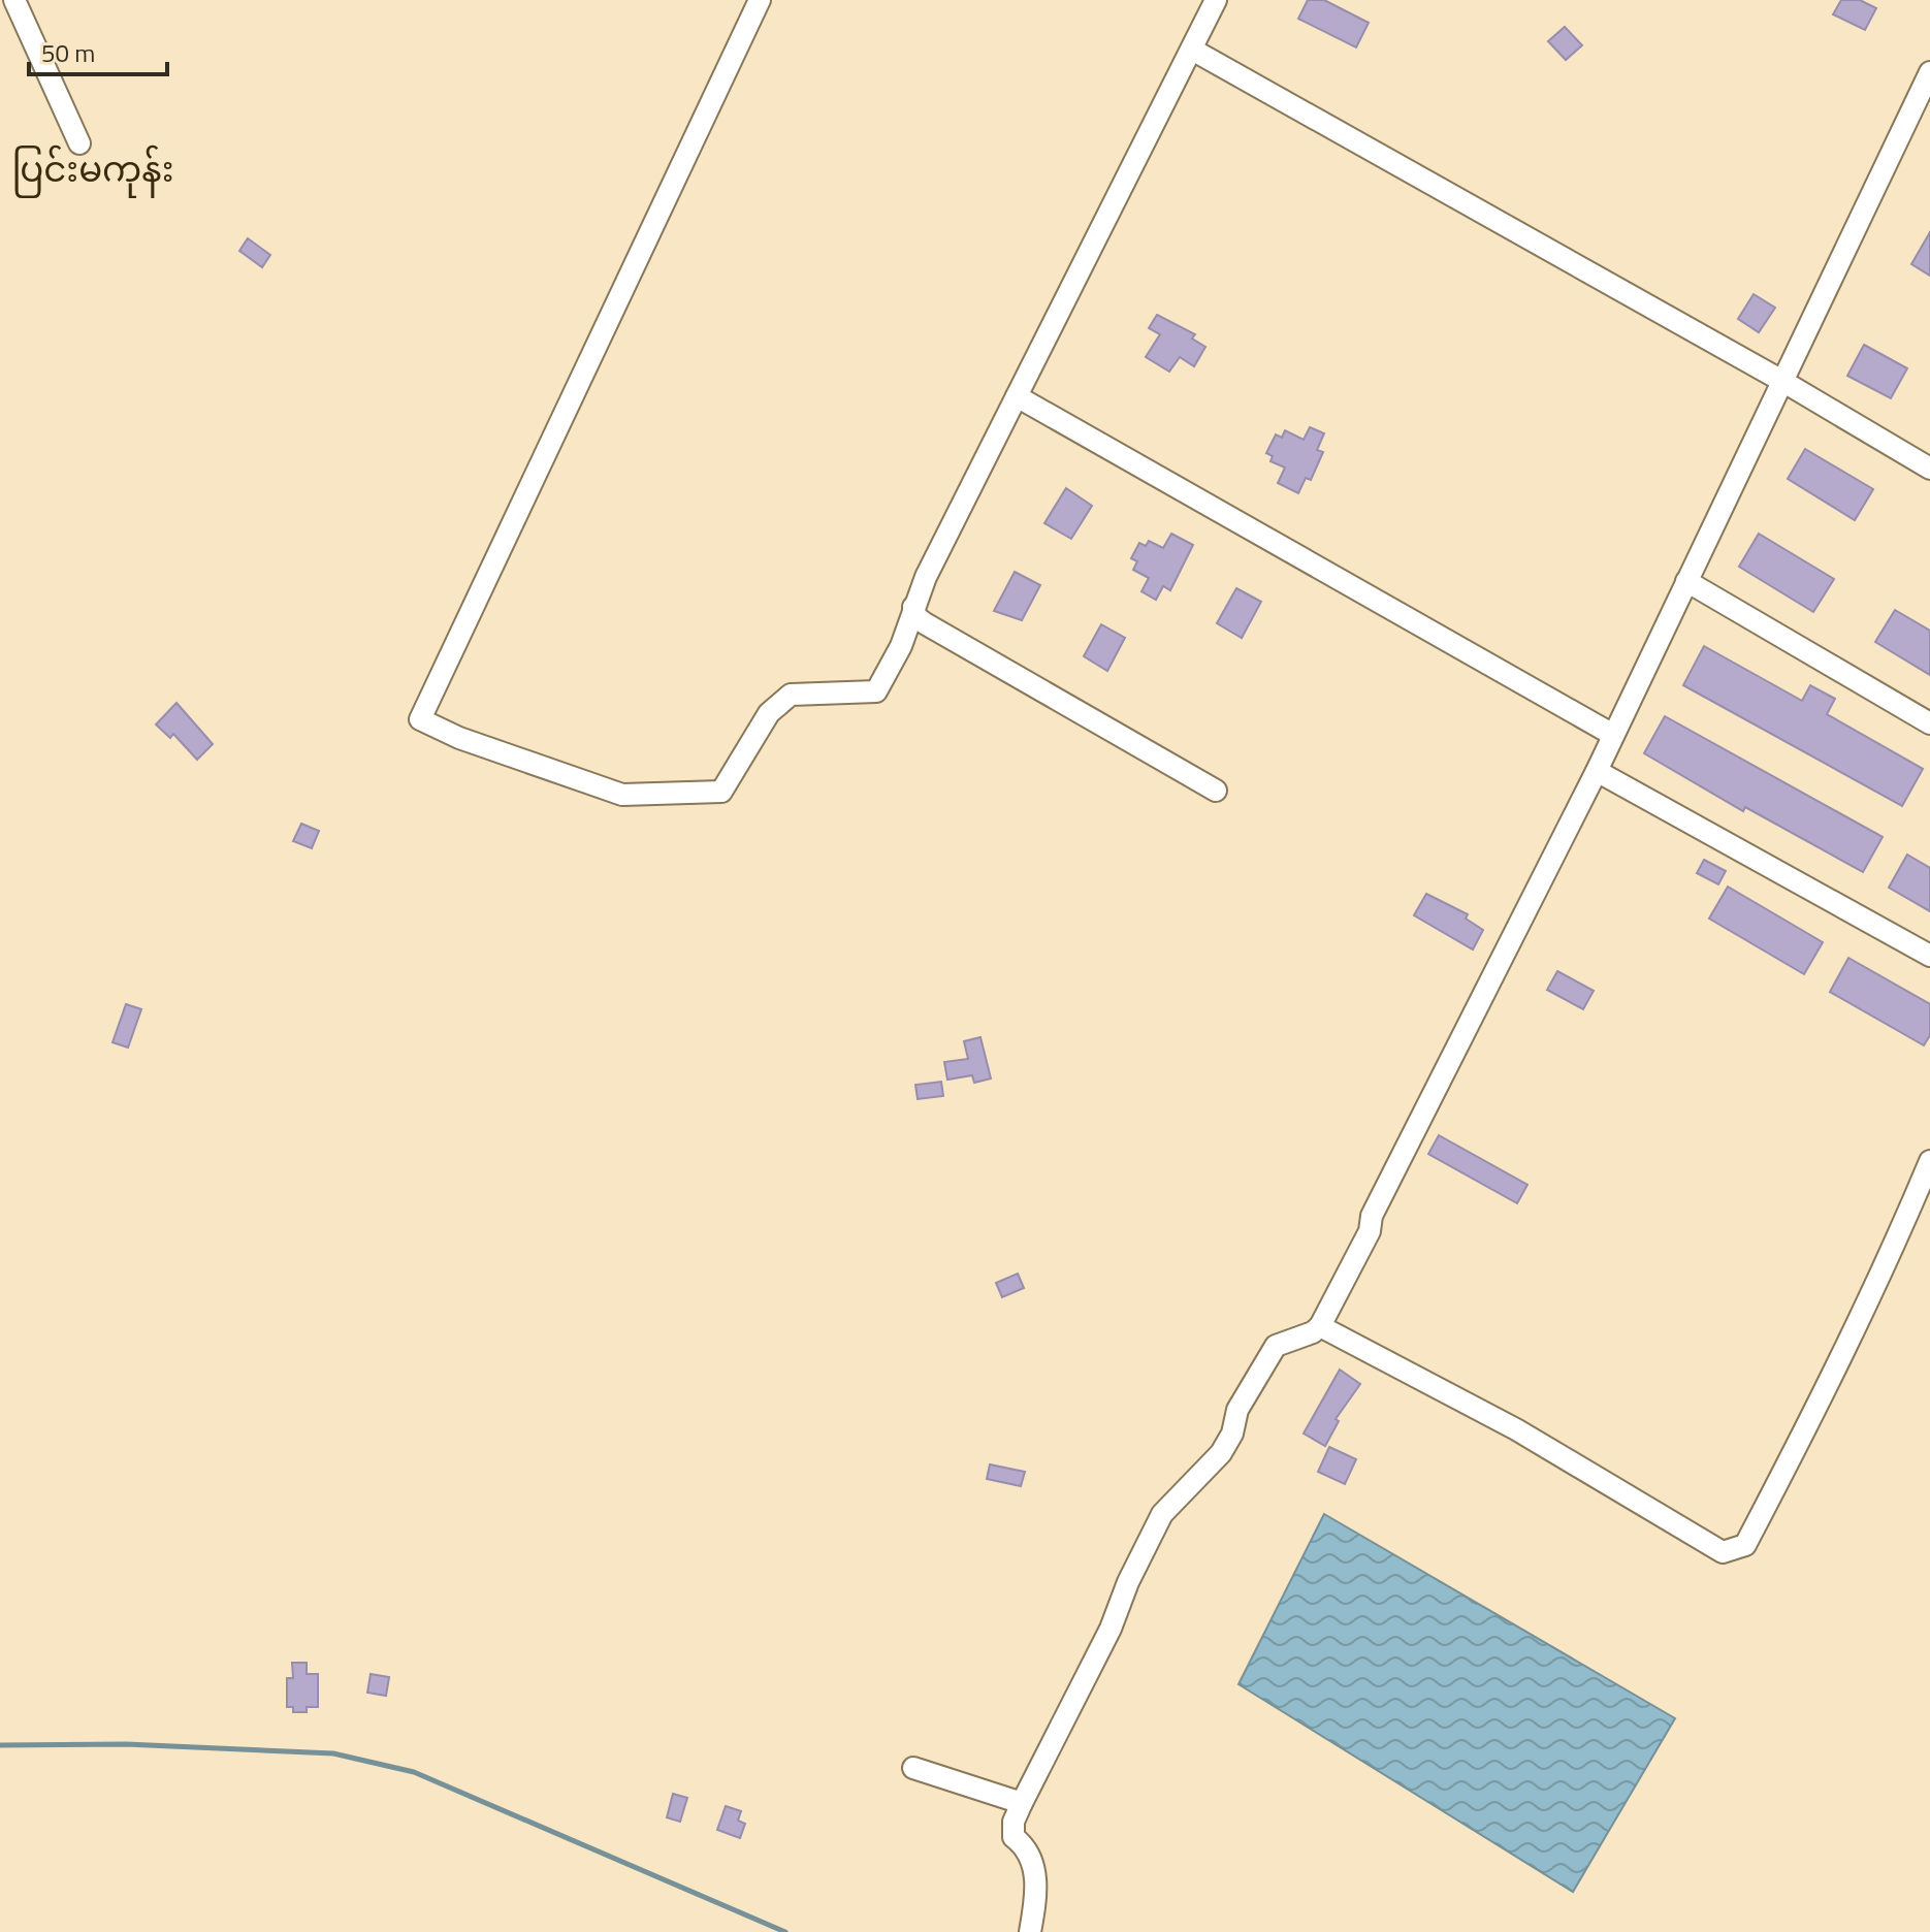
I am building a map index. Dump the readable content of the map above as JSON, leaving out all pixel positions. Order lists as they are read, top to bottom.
{
  "districts": ["ပြင်းမကုန်း"],
  "scale_bar": "50 m"
}
